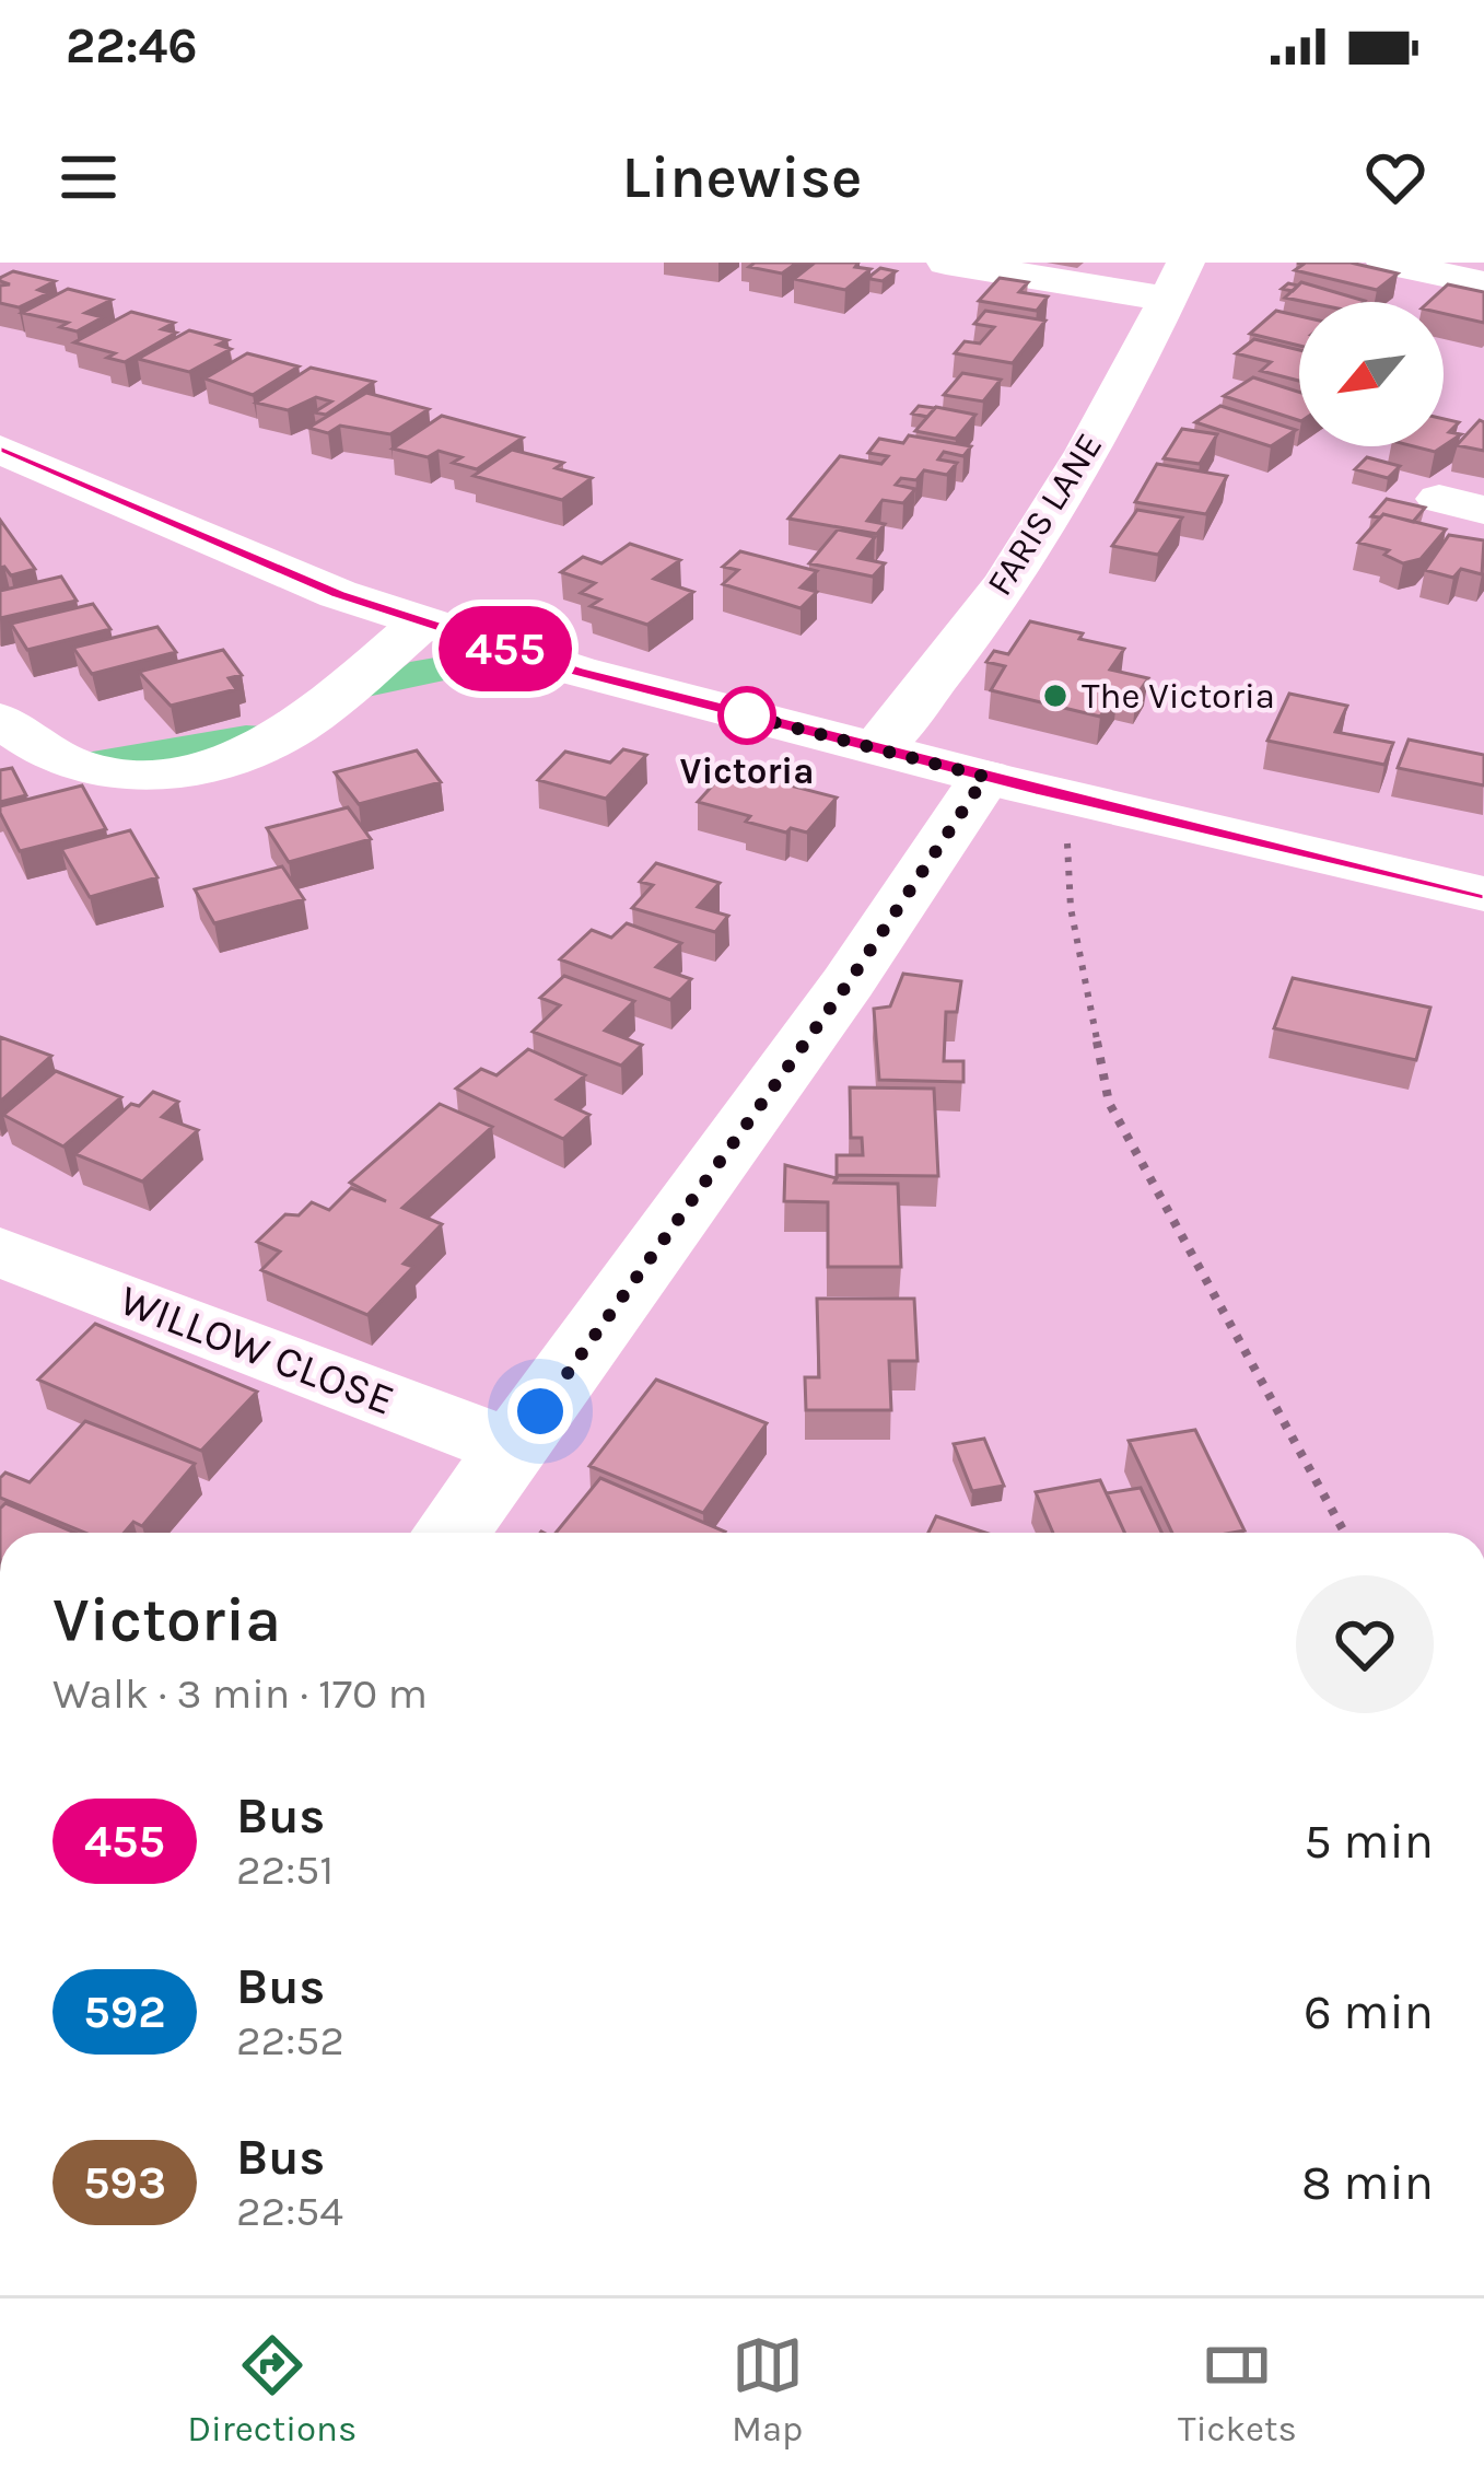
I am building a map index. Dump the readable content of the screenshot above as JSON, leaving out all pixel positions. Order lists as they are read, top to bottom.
{
  "streets": {
    "street": ["FARIS LANE", "WILLOW CLOSE"]
  },
  "places": ["The Victoria", "Victoria"],
  "lines": ["bus line 455"],
  "north": "bottom left",
  "page": {
    "status": "22:46",
    "header": "Linewise",
    "on_map": "455",
    "heading": ["Victoria", "Walk · 3 min · 170 m"],
    "list": [
      {
        "mark": "455",
        "name": "Bus",
        "note": "22:51",
        "value": "5 min"
      },
      {
        "mark": "592",
        "name": "Bus",
        "note": "22:52",
        "value": "6 min"
      },
      {
        "mark": "593",
        "name": "Bus",
        "note": "22:54",
        "value": "8 min"
      }
    ],
    "tabs": ["Directions", "Map", "Tickets"]
  }
}
